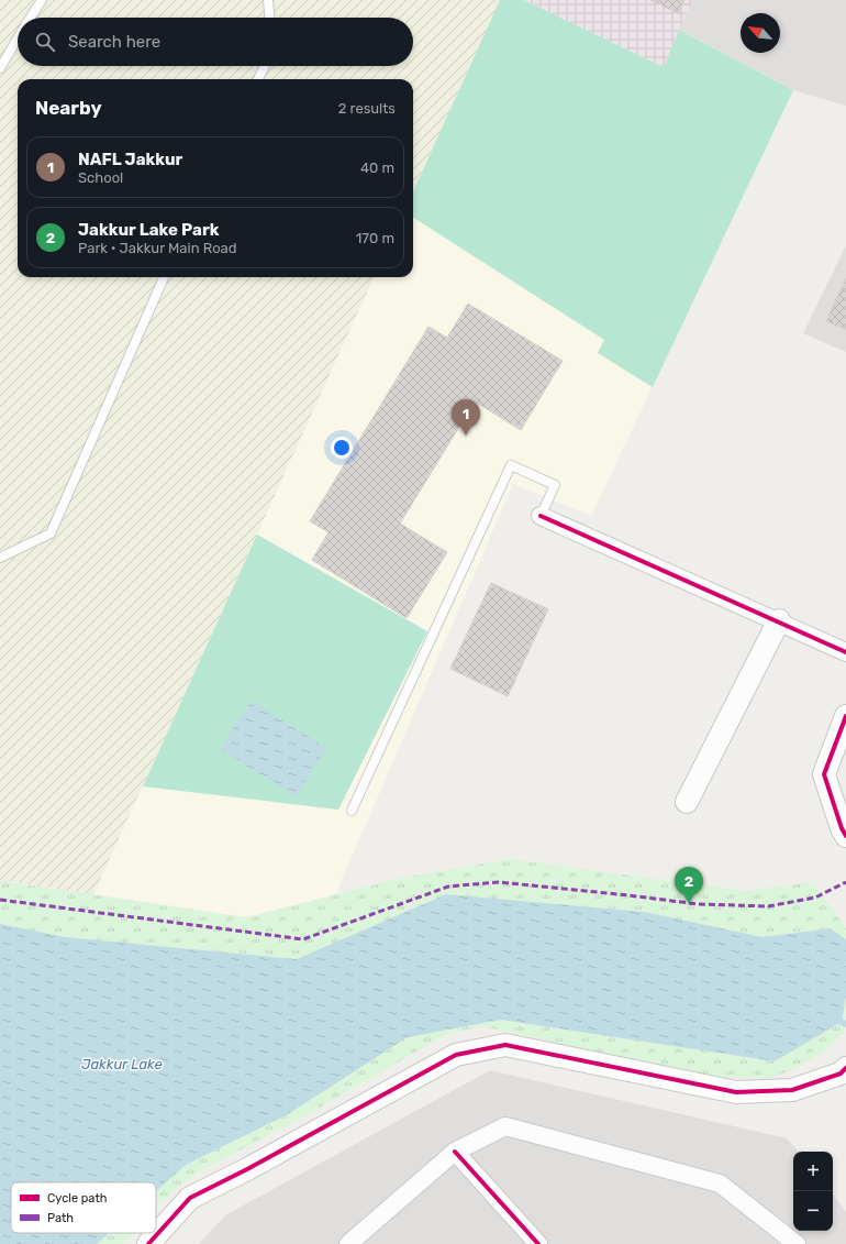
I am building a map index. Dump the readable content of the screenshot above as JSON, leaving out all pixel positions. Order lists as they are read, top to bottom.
{
  "water": ["Jakkur Lake"],
  "legend": ["Cycle path", "Path"],
  "north": "top left",
  "page": {
    "search": "Search here",
    "heading": ["Nearby", "2 results"],
    "list": [
      {
        "mark": "1",
        "name": "NAFL Jakkur",
        "note": "School",
        "value": "40 m"
      },
      {
        "mark": "2",
        "name": "Jakkur Lake Park",
        "note": "Park · Jakkur Main Road",
        "value": "170 m"
      }
    ],
    "pins": ["1", "2"],
    "map_buttons": ["+", "−"]
  }
}
